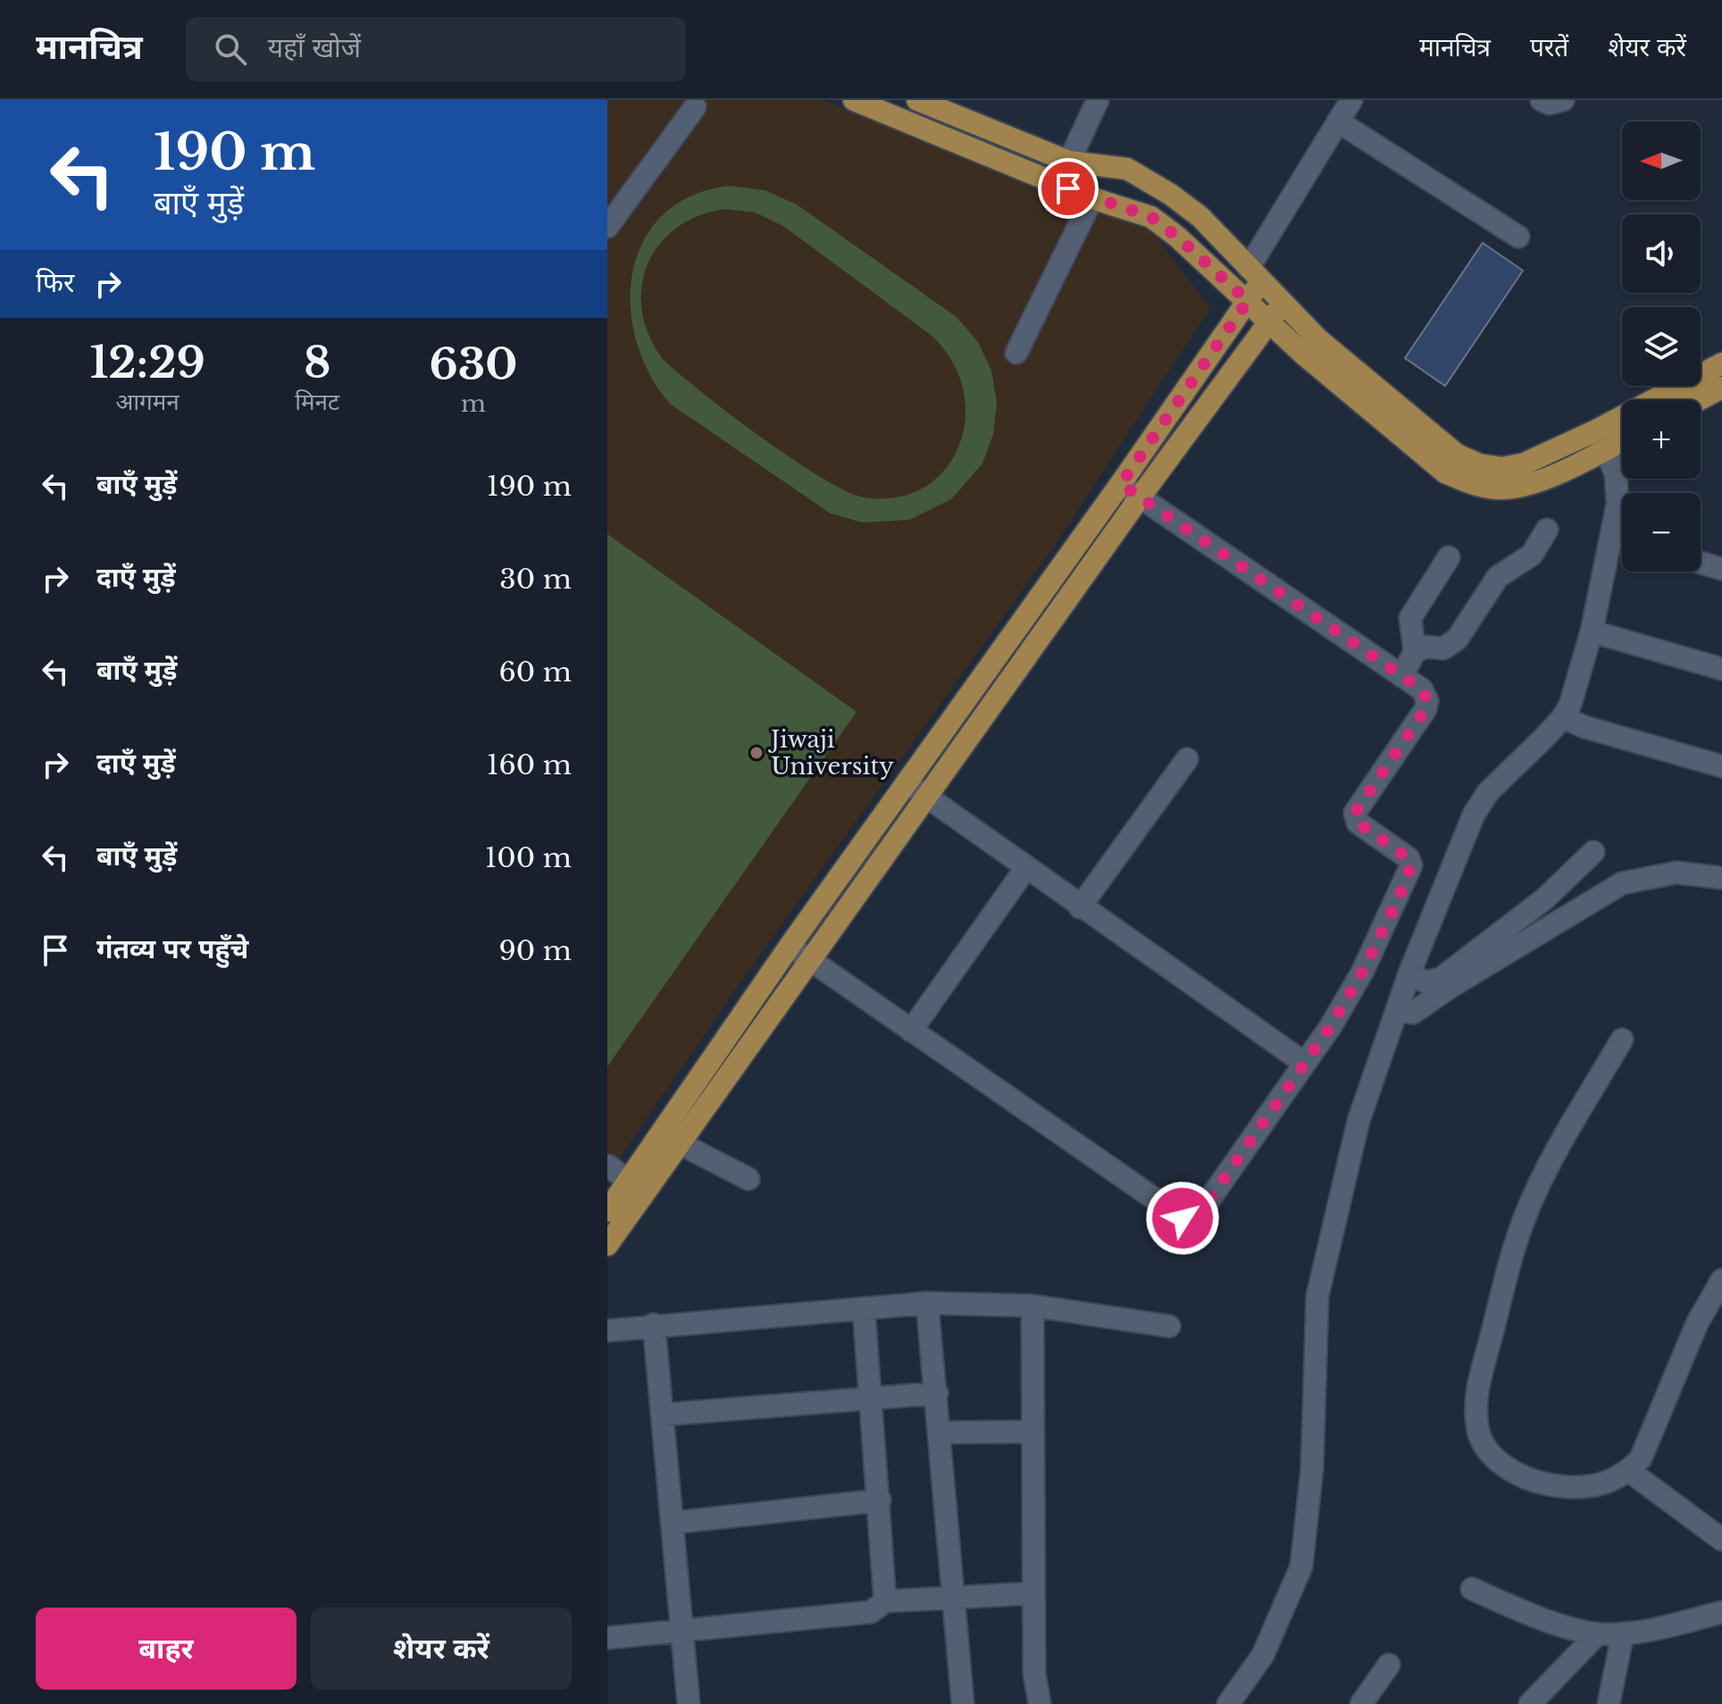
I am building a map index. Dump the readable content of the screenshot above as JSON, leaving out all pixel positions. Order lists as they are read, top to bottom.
{
  "places": ["Jiwaji University"],
  "north": "left",
  "page": {
    "header": "मानचित्र",
    "search": "यहाँ खोजें",
    "nav": ["मानचित्र", "परतें", "शेयर करें"],
    "turn": ["190 m", "बाएँ मुड़ें"],
    "map_buttons": ["+", "−"],
    "then": "फिर",
    "eta": [
      "12:29",
      "आगमन",
      "8",
      "मिनट",
      "630",
      "m"
    ],
    "list": [
      {
        "name": "बाएँ मुड़ें",
        "value": "190 m"
      },
      {
        "name": "दाएँ मुड़ें",
        "value": "30 m"
      },
      {
        "name": "बाएँ मुड़ें",
        "value": "60 m"
      },
      {
        "name": "दाएँ मुड़ें",
        "value": "160 m"
      },
      {
        "name": "बाएँ मुड़ें",
        "value": "100 m"
      },
      {
        "name": "गंतव्य पर पहुँचे",
        "value": "90 m"
      }
    ],
    "buttons": ["बाहर", "शेयर करें"]
  }
}
